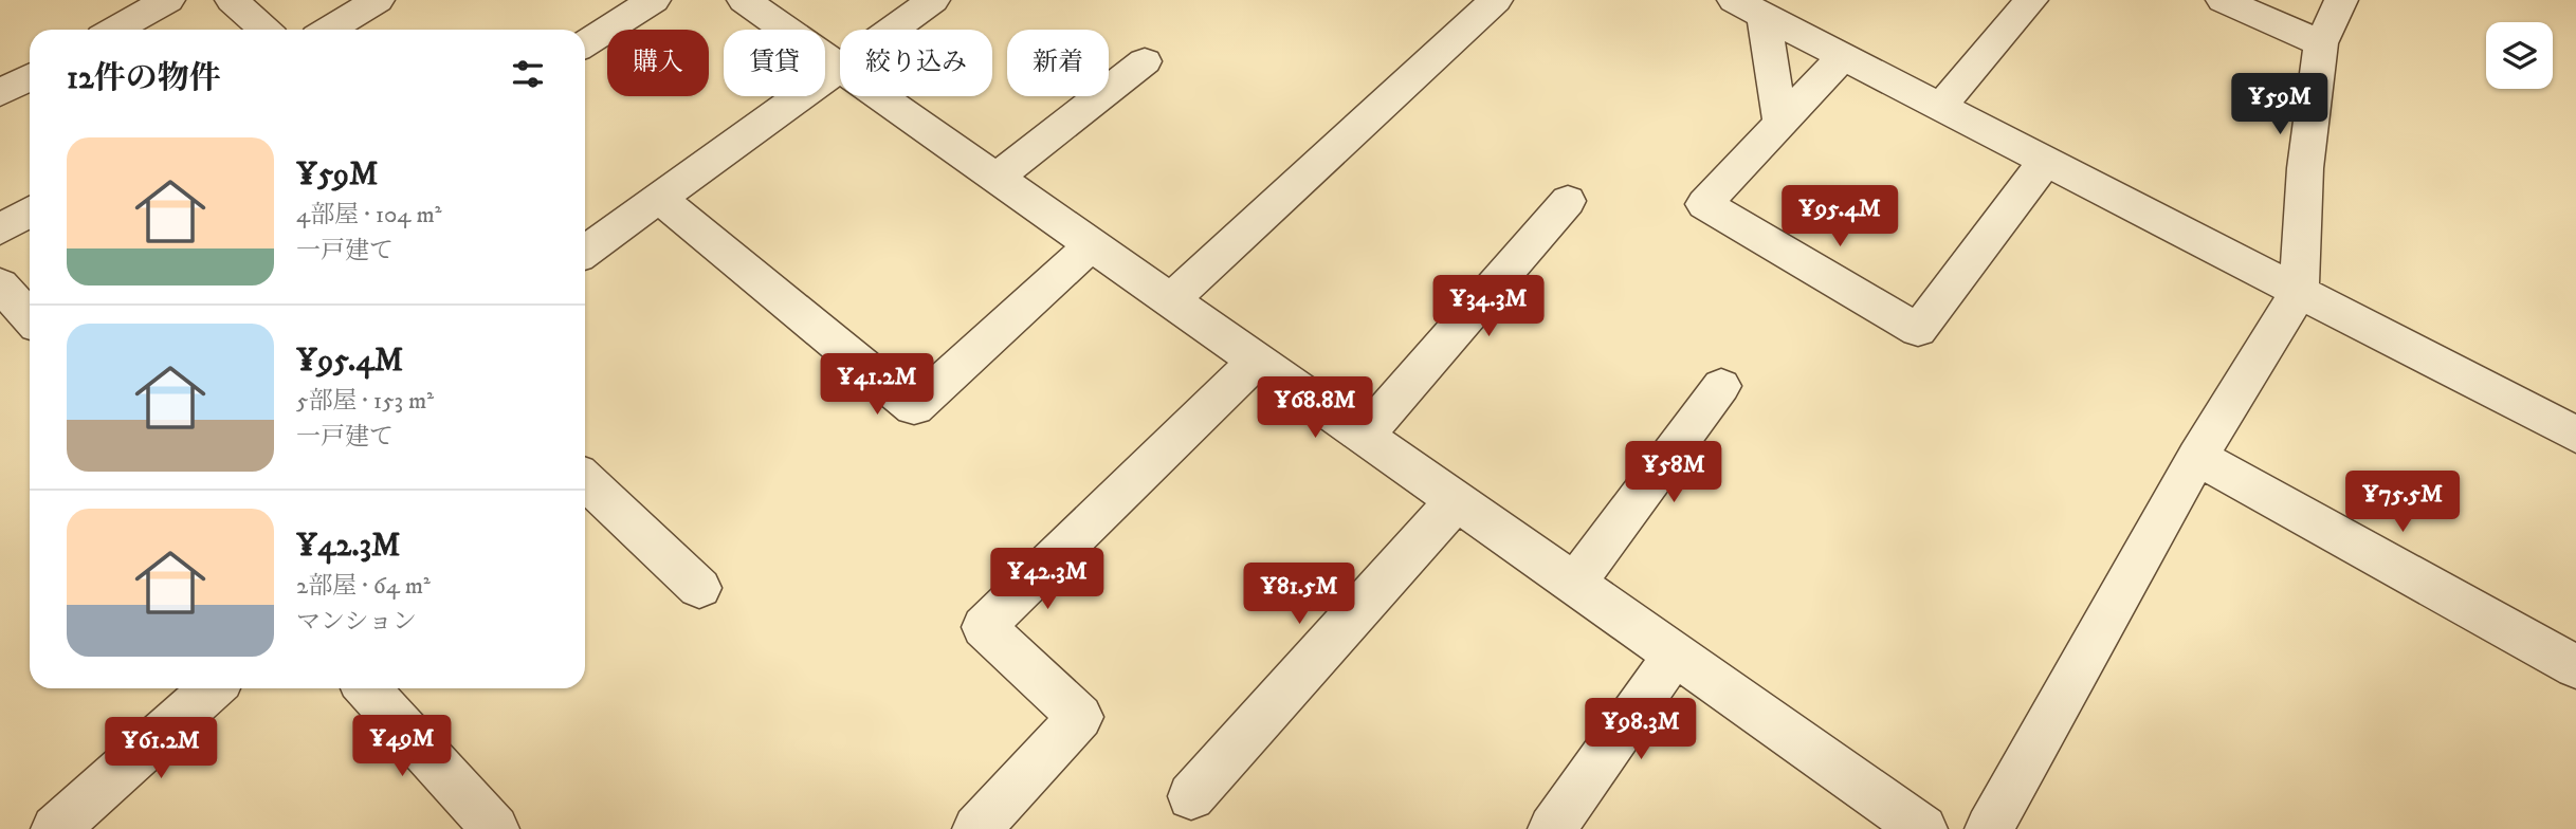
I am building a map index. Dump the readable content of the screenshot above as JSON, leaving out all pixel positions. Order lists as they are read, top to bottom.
{
  "page": {
    "chip": [
      "購入",
      "賃貸",
      "絞り込み",
      "新着"
    ],
    "heading": "12件の物件",
    "price": [
      "¥59M",
      "¥95.4M",
      "¥34.3M",
      "¥41.2M",
      "¥68.8M",
      "¥58M",
      "¥75.5M",
      "¥42.3M",
      "¥81.5M",
      "¥98.3M",
      "¥49M",
      "¥61.2M"
    ],
    "list": [
      {
        "name": "¥59M",
        "note": "4部屋 · 104 m² · 一戸建て"
      },
      {
        "name": "¥95.4M",
        "note": "5部屋 · 153 m² · 一戸建て"
      },
      {
        "name": "¥42.3M",
        "note": "2部屋 · 64 m² · マンション"
      }
    ]
  }
}
